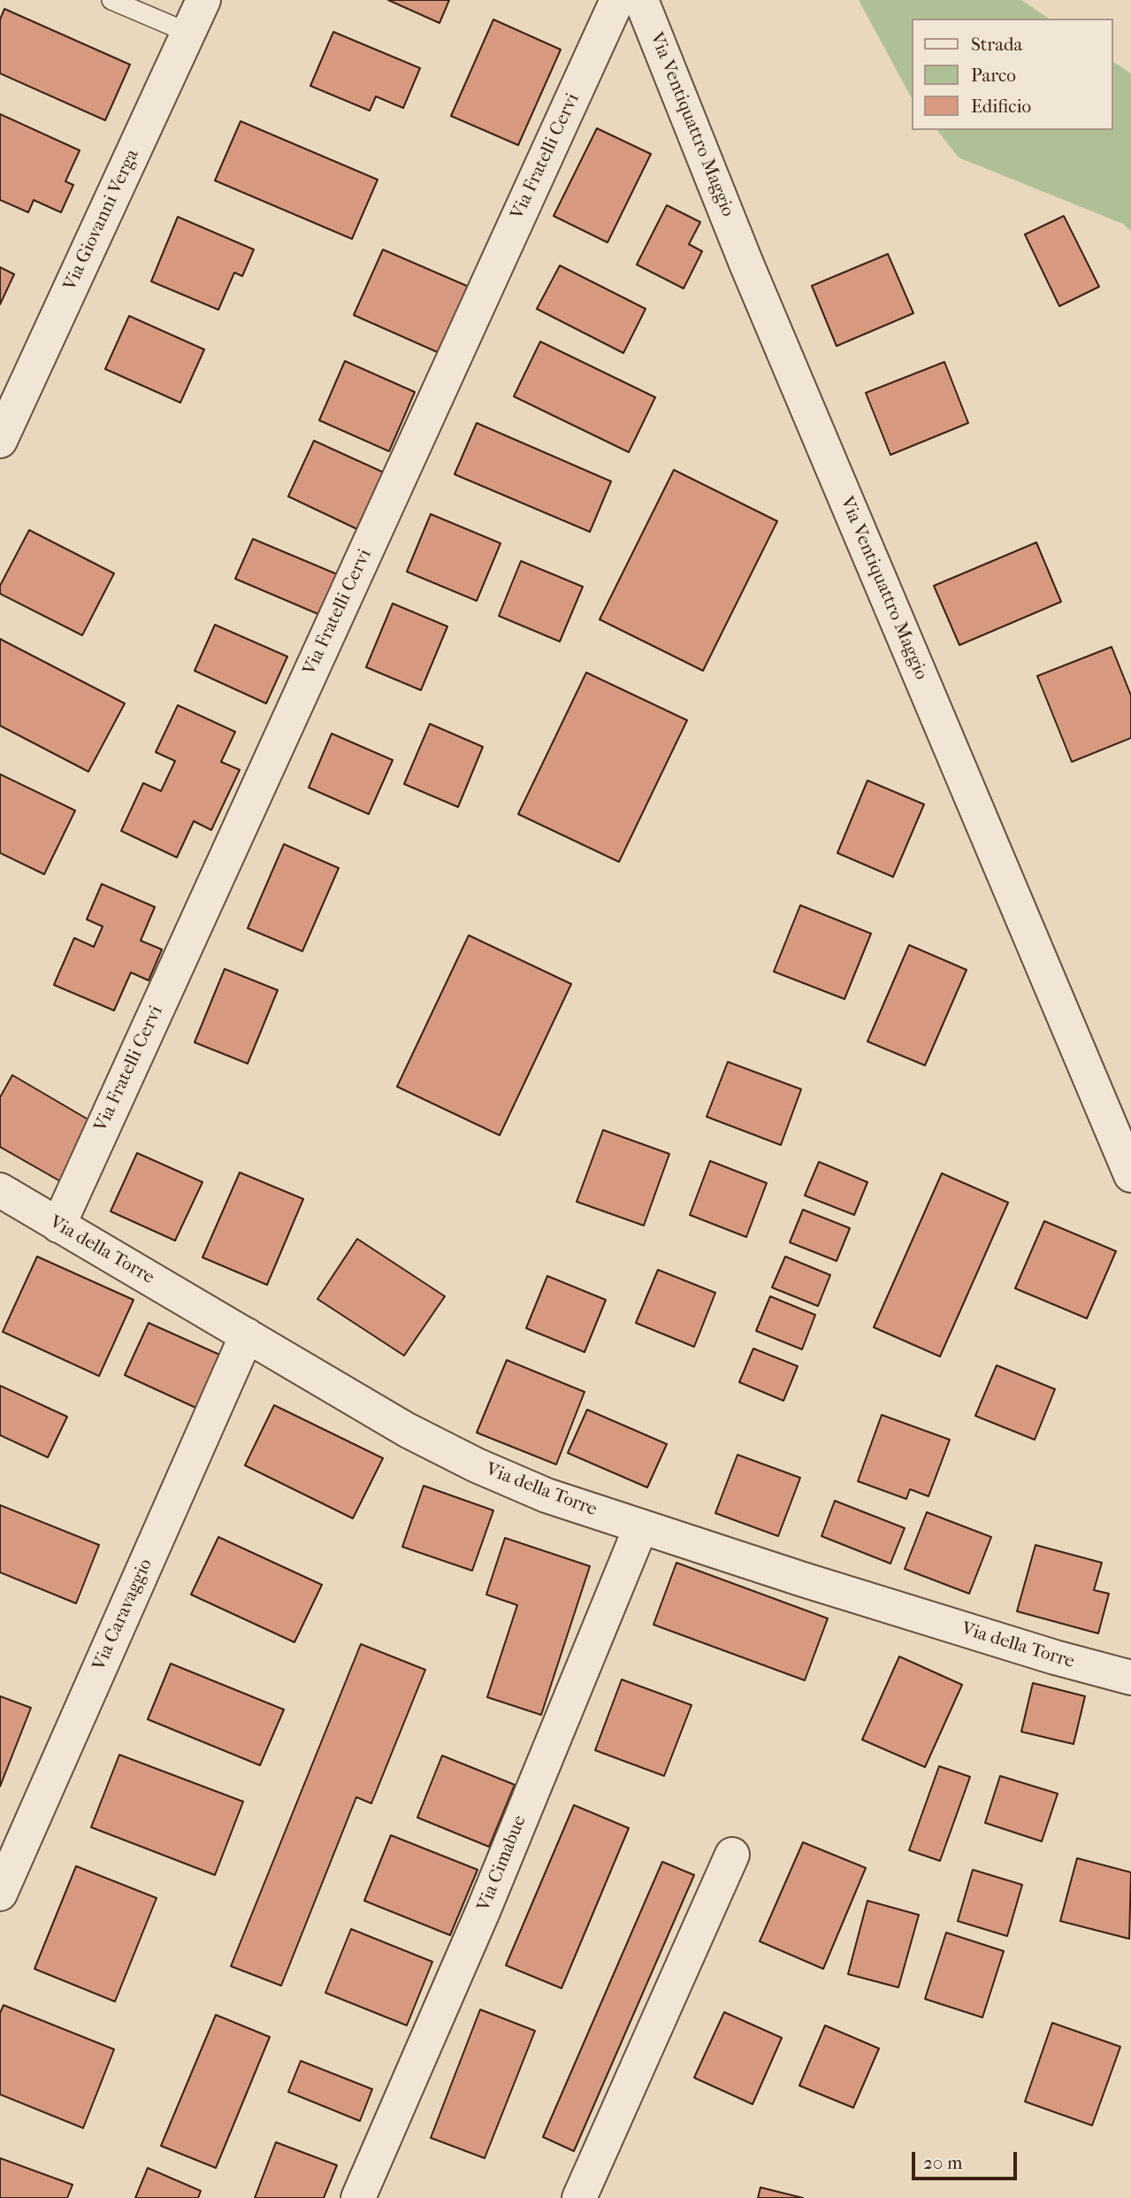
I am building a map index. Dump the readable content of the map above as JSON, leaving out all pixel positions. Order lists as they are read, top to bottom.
{
  "streets": {
    "street": [
      "Via Ventiquattro Maggio",
      "Via Fratelli Cervi",
      "Via Giovanni Verga",
      "Via della Torre",
      "Via Caravaggio",
      "Via Cimabue"
    ]
  },
  "crossings": [
    ["Via Fratelli Cervi", "Via della Torre"],
    ["Via della Torre", "Via Caravaggio"],
    ["Via della Torre", "Via Cimabue"]
  ],
  "legend": ["Strada", "Parco", "Edificio"],
  "scale_bar": "20 m"
}
